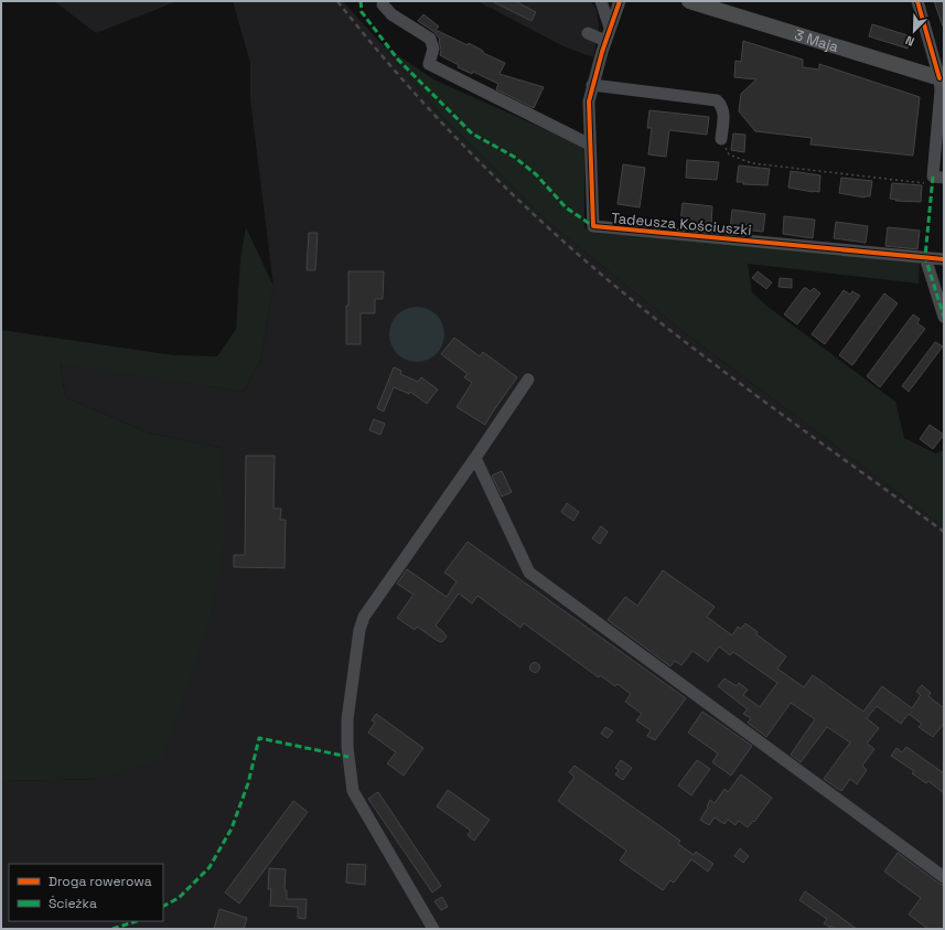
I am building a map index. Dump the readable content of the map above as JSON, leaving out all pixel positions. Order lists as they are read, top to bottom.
{
  "streets": {
    "main road": ["3 Maja"],
    "street": ["Tadeusza Kościuszki"]
  },
  "legend": ["Droga rowerowa", "Ścieżka"],
  "north": "bottom left"
}
